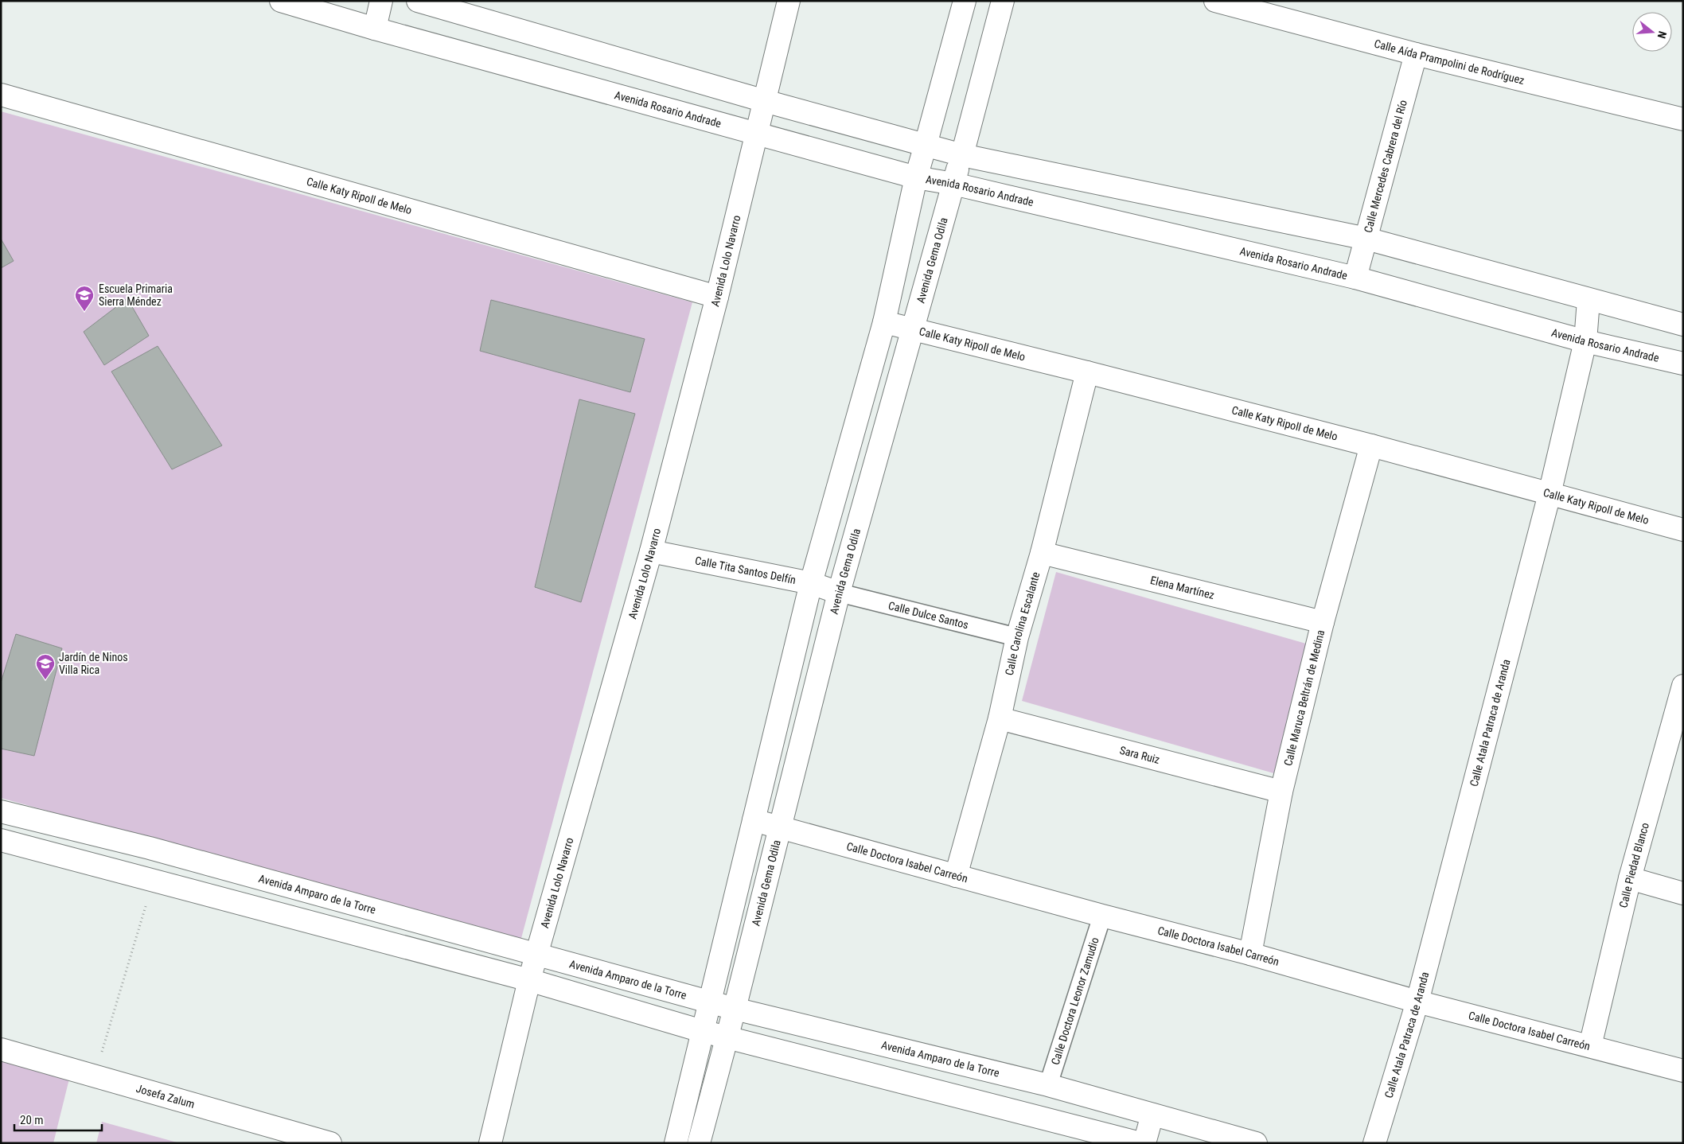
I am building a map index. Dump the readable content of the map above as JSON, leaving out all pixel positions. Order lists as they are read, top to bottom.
{
  "streets": {
    "street": [
      "Calle Aída Prampolini de Rodríguez",
      "Avenida Rosario Andrade",
      "Calle Mercedes Cabrera del Río",
      "Calle Katy Ripoll de Melo",
      "Avenida Gema Odila",
      "Avenida Lolo Navarro",
      "Calle Tita Santos Delfín",
      "Elena Martínez",
      "Calle Dulce Santos",
      "Calle Carolina Escalante",
      "Calle Maruca Beltrán de Medina",
      "Calle Atala Patraca de Aranda",
      "Sara Ruiz",
      "Calle Doctora Isabel Carreón",
      "Calle Piedad Blanco",
      "Avenida Amparo de la Torre",
      "Calle Doctora Leonor Zamudio",
      "Josefa Zalum"
    ]
  },
  "crossings": [
    ["Calle Aída Prampolini de Rodríguez", "Calle Mercedes Cabrera del Río"],
    ["Avenida Rosario Andrade", "Calle Mercedes Cabrera del Río"],
    ["Avenida Rosario Andrade", "Avenida Gema Odila"],
    ["Avenida Rosario Andrade", "Avenida Lolo Navarro"],
    ["Avenida Rosario Andrade", "Calle Atala Patraca de Aranda"],
    ["Calle Katy Ripoll de Melo", "Avenida Gema Odila"],
    ["Calle Katy Ripoll de Melo", "Avenida Lolo Navarro"],
    ["Calle Katy Ripoll de Melo", "Calle Carolina Escalante"],
    ["Calle Katy Ripoll de Melo", "Calle Maruca Beltrán de Medina"],
    ["Calle Katy Ripoll de Melo", "Calle Atala Patraca de Aranda"],
    ["Avenida Gema Odila", "Calle Tita Santos Delfín"],
    ["Avenida Gema Odila", "Calle Dulce Santos"],
    ["Avenida Gema Odila", "Calle Doctora Isabel Carreón"],
    ["Avenida Gema Odila", "Avenida Amparo de la Torre"],
    ["Avenida Lolo Navarro", "Calle Tita Santos Delfín"],
    ["Avenida Lolo Navarro", "Avenida Amparo de la Torre"],
    ["Calle Tita Santos Delfín", "Calle Dulce Santos"],
    ["Elena Martínez", "Calle Carolina Escalante"],
    ["Elena Martínez", "Calle Maruca Beltrán de Medina"],
    ["Calle Dulce Santos", "Calle Carolina Escalante"],
    ["Calle Carolina Escalante", "Sara Ruiz"],
    ["Calle Carolina Escalante", "Calle Doctora Isabel Carreón"],
    ["Calle Maruca Beltrán de Medina", "Sara Ruiz"],
    ["Calle Maruca Beltrán de Medina", "Calle Doctora Isabel Carreón"],
    ["Calle Atala Patraca de Aranda", "Calle Doctora Isabel Carreón"],
    ["Calle Doctora Isabel Carreón", "Calle Piedad Blanco"],
    ["Calle Doctora Isabel Carreón", "Calle Doctora Leonor Zamudio"],
    ["Avenida Amparo de la Torre", "Calle Doctora Leonor Zamudio"]
  ],
  "places": {
    "school or university": ["Escuela Primaria Sierra Méndez", "Jardín de Ninos Villa Rica"]
  },
  "scale_bar": "20 m",
  "north": "right"
}
